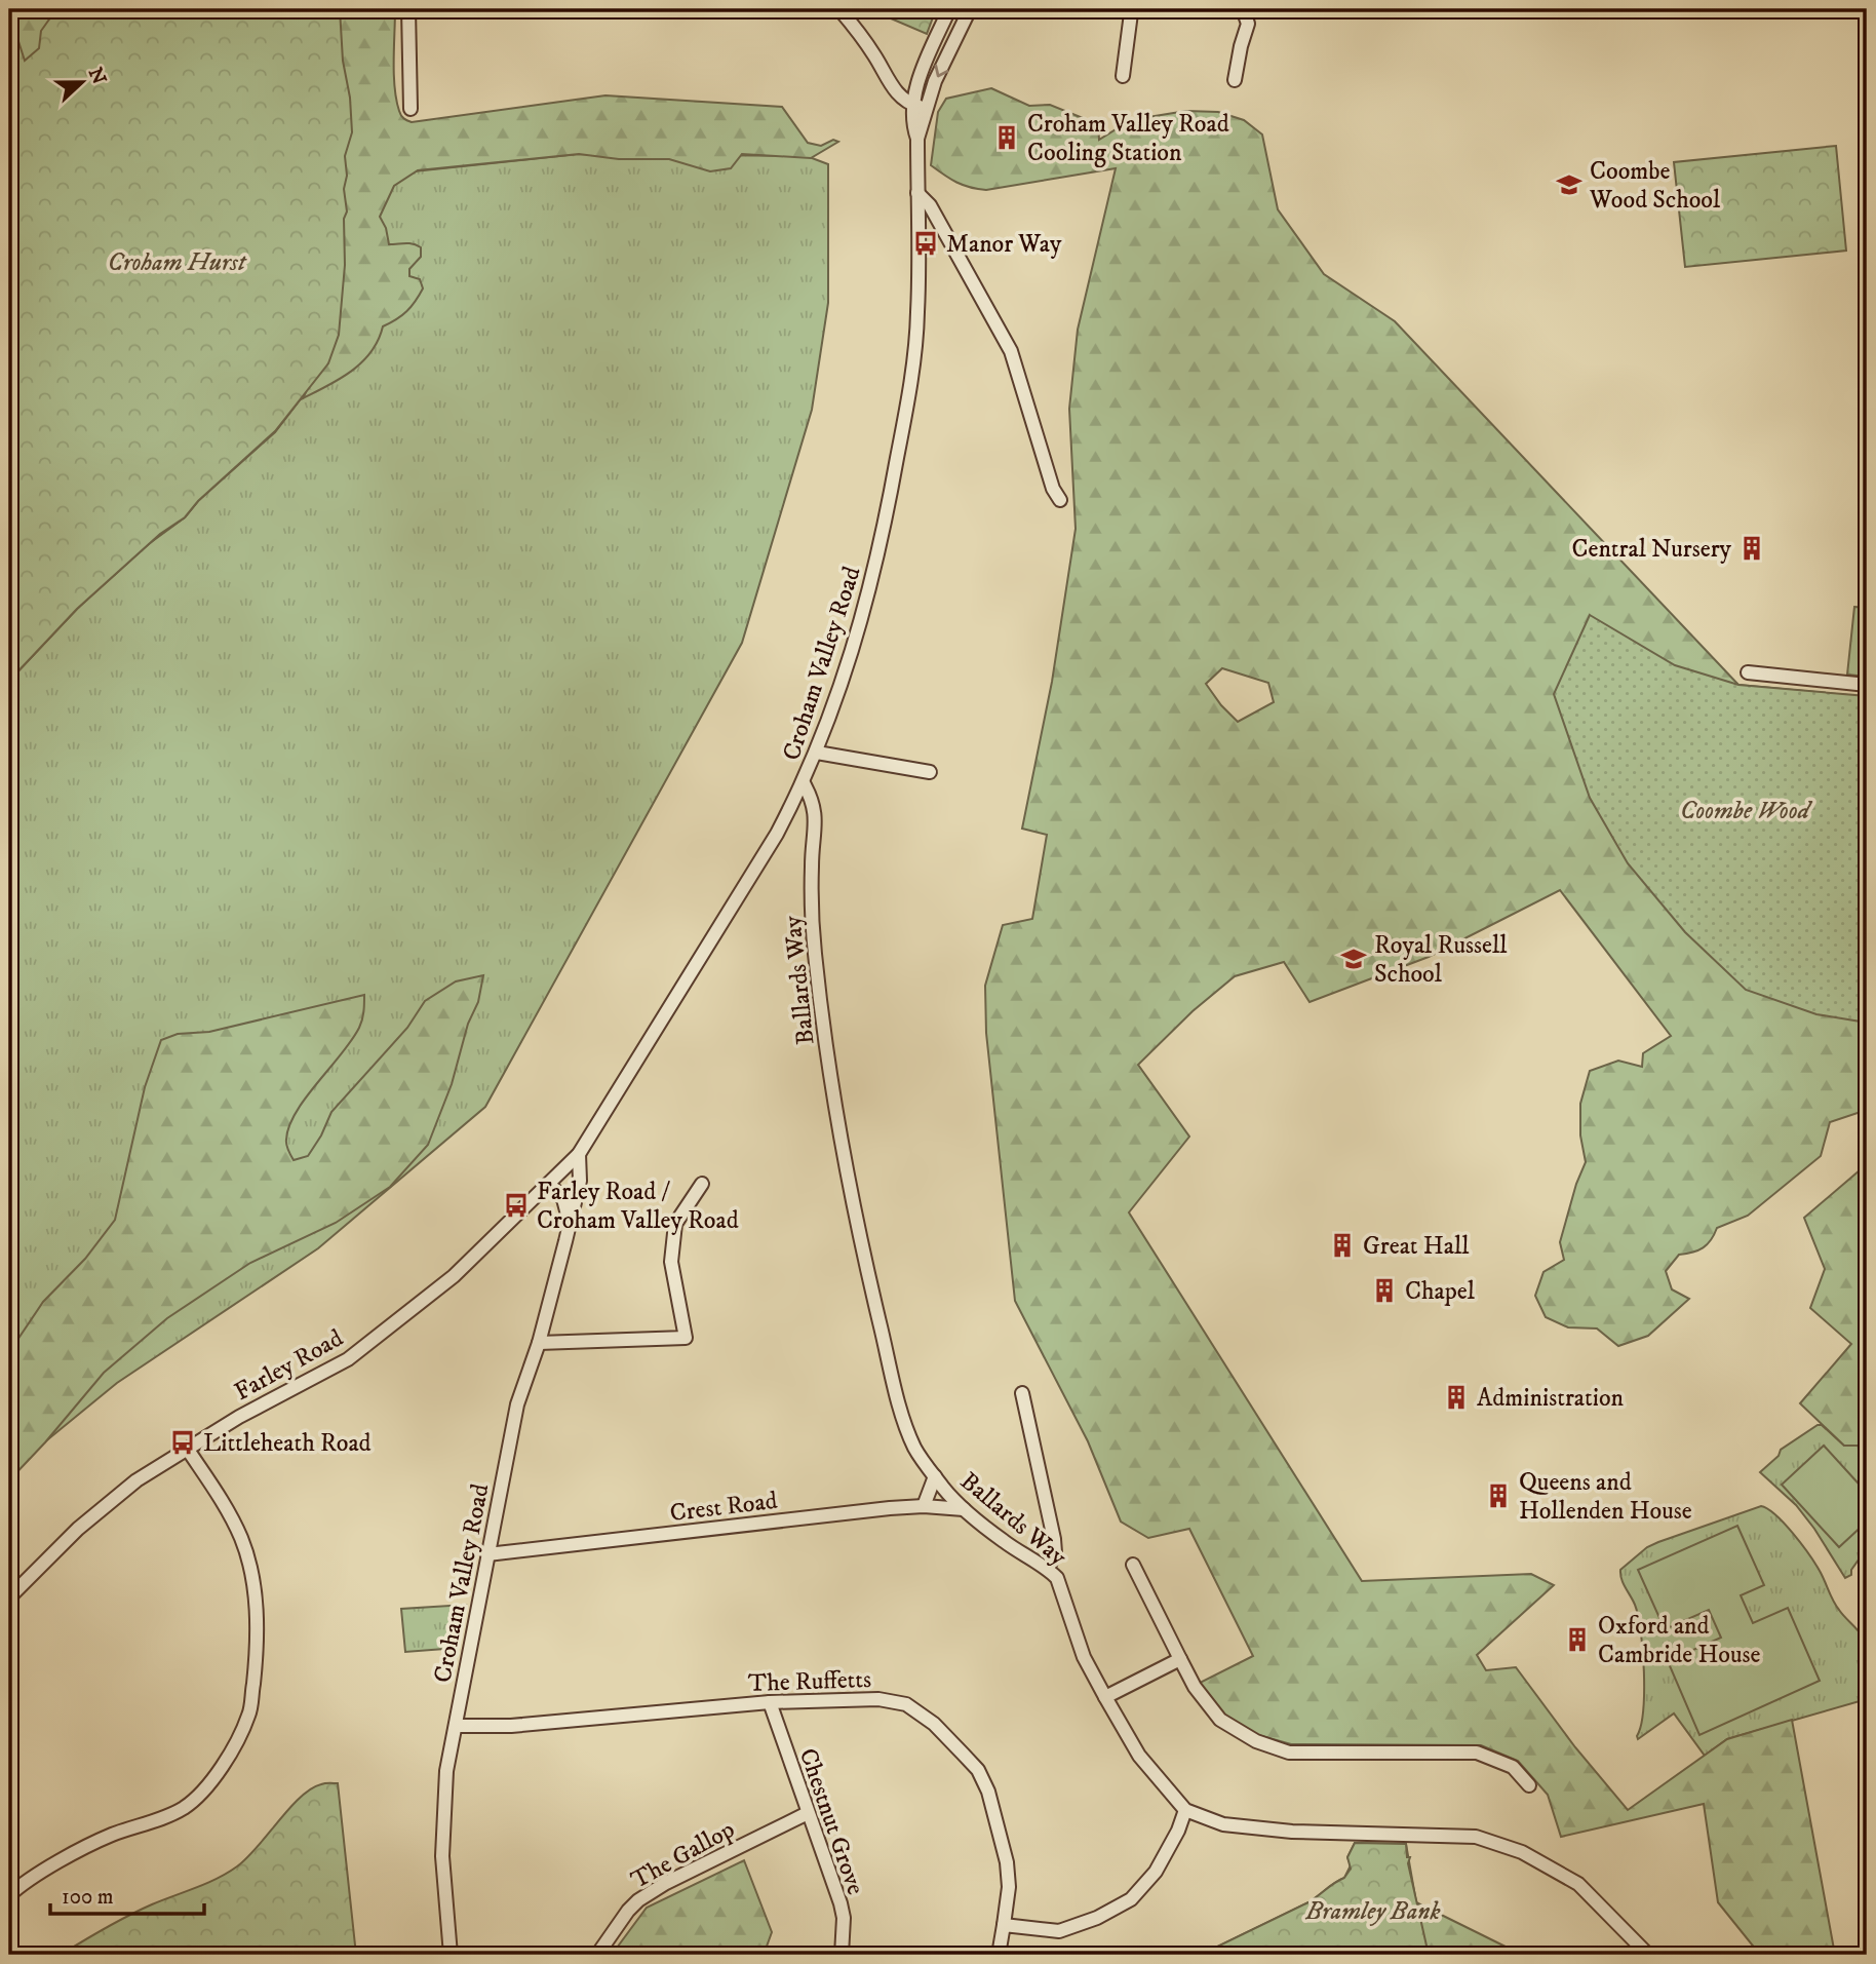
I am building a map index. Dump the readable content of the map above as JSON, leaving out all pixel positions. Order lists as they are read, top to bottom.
{
  "streets": {
    "street": [
      "Croham Valley Road",
      "Ballards Way",
      "Farley Road",
      "Crest Road",
      "The Ruffetts",
      "Chestnut Grove",
      "The Gallop"
    ]
  },
  "crossings": [
    ["Croham Valley Road", "Ballards Way"],
    ["Croham Valley Road", "Farley Road"],
    ["Croham Valley Road", "Crest Road"],
    ["Croham Valley Road", "The Ruffetts"],
    ["Ballards Way", "Crest Road"],
    ["The Ruffetts", "Chestnut Grove"],
    ["Chestnut Grove", "The Gallop"]
  ],
  "parks": ["Croham Hurst", "Coombe Wood", "Bramley Bank"],
  "places": {
    "building": [
      "Croham Valley Road Cooling Station",
      "Central Nursery",
      "Great Hall",
      "Chapel",
      "Administration",
      "Queens and Hollenden House",
      "Oxford and Cambride House"
    ],
    "school or university": ["Coombe Wood School", "Royal Russell School"],
    "bus stop": ["Manor Way", "Farley Road / Croham Valley Road", "Littleheath Road"]
  },
  "scale_bar": "100 m",
  "north": "right"
}
